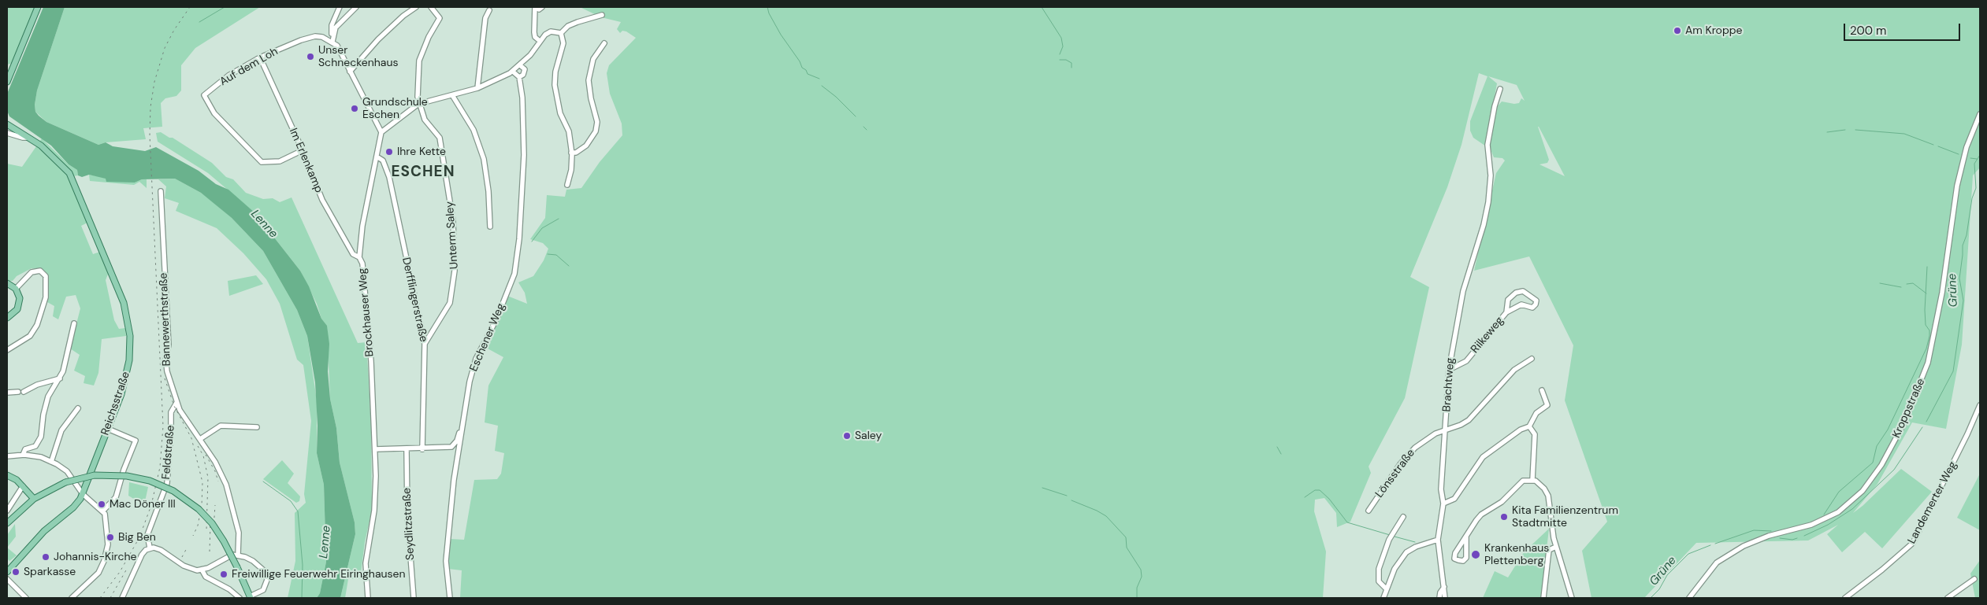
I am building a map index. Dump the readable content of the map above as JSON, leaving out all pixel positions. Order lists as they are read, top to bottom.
{
  "streets": {
    "main road": ["Reichsstraße"],
    "street": [
      "Auf dem Loh",
      "Im Erlenkamp",
      "Unterm Saley",
      "Derfflingerstraße",
      "Brockhauser Weg",
      "Bannewerthstraße",
      "Rilkeweg",
      "Eschener Weg",
      "Brachtweg",
      "Kroppstraße",
      "Feldstraße",
      "Lönsstraße",
      "Landemerter Weg",
      "Seydlitzstraße"
    ]
  },
  "crossings": [
    ["Auf dem Loh", "Im Erlenkamp"],
    ["Im Erlenkamp", "Brockhauser Weg"],
    ["Unterm Saley", "Derfflingerstraße"],
    ["Derfflingerstraße", "Brockhauser Weg"],
    ["Bannewerthstraße", "Feldstraße"],
    ["Rilkeweg", "Brachtweg"],
    ["Brachtweg", "Lönsstraße"]
  ],
  "districts": ["ESCHEN"],
  "water": ["Lenne", "Grüne"],
  "places": [
    "Am Kroppe",
    "Unser Schneckenhaus",
    "Grundschule Eschen",
    "Ihre Kette",
    "Saley",
    "Mac Döner III",
    "Kita Familienzentrum Stadtmitte",
    "Big Ben",
    "Krankenhaus Plettenberg",
    "Johannis-Kirche",
    "Sparkasse",
    "Freiwillige Feuerwehr Eiringhausen"
  ],
  "scale_bar": "200 m"
}
